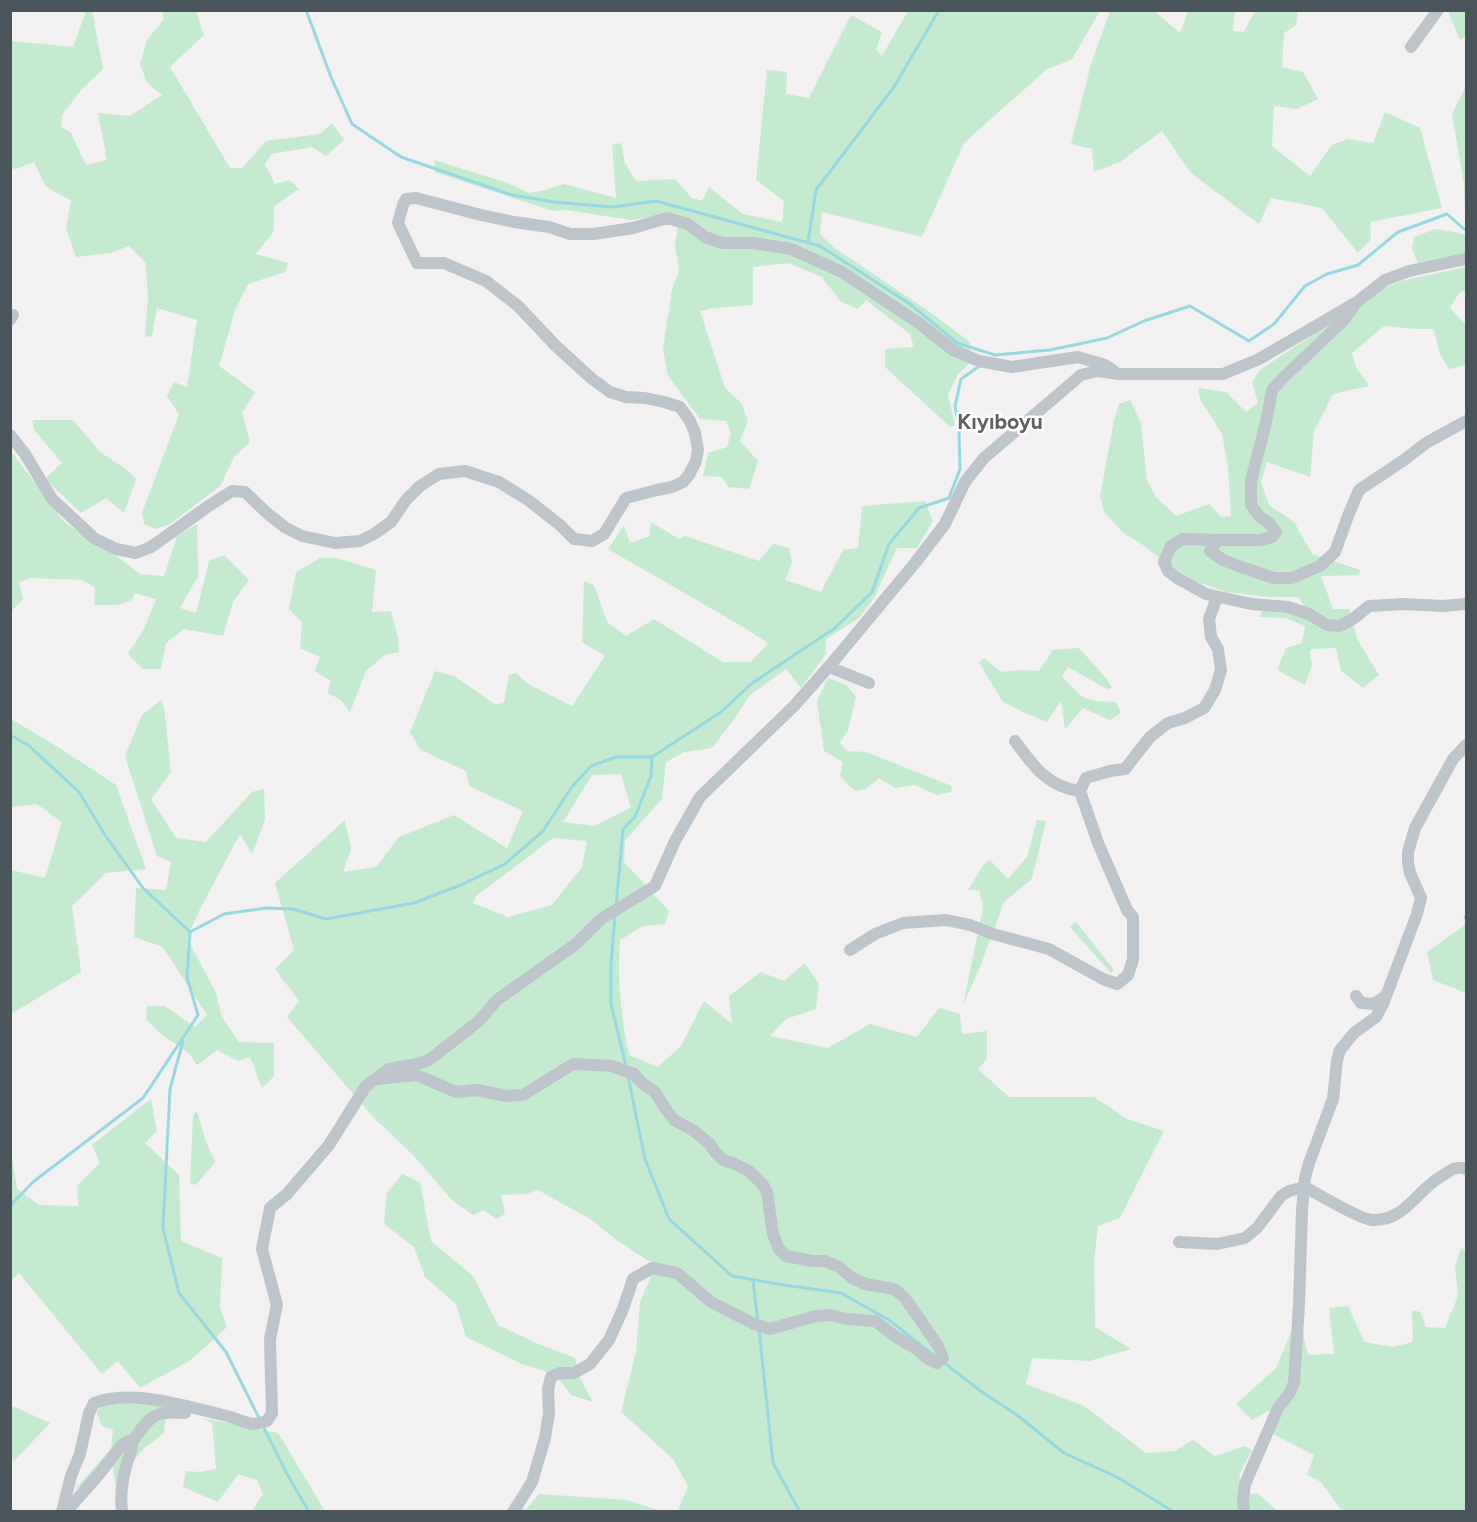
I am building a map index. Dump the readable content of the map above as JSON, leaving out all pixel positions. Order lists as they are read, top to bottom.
{
  "districts": ["Kıyıboyu"]
}
